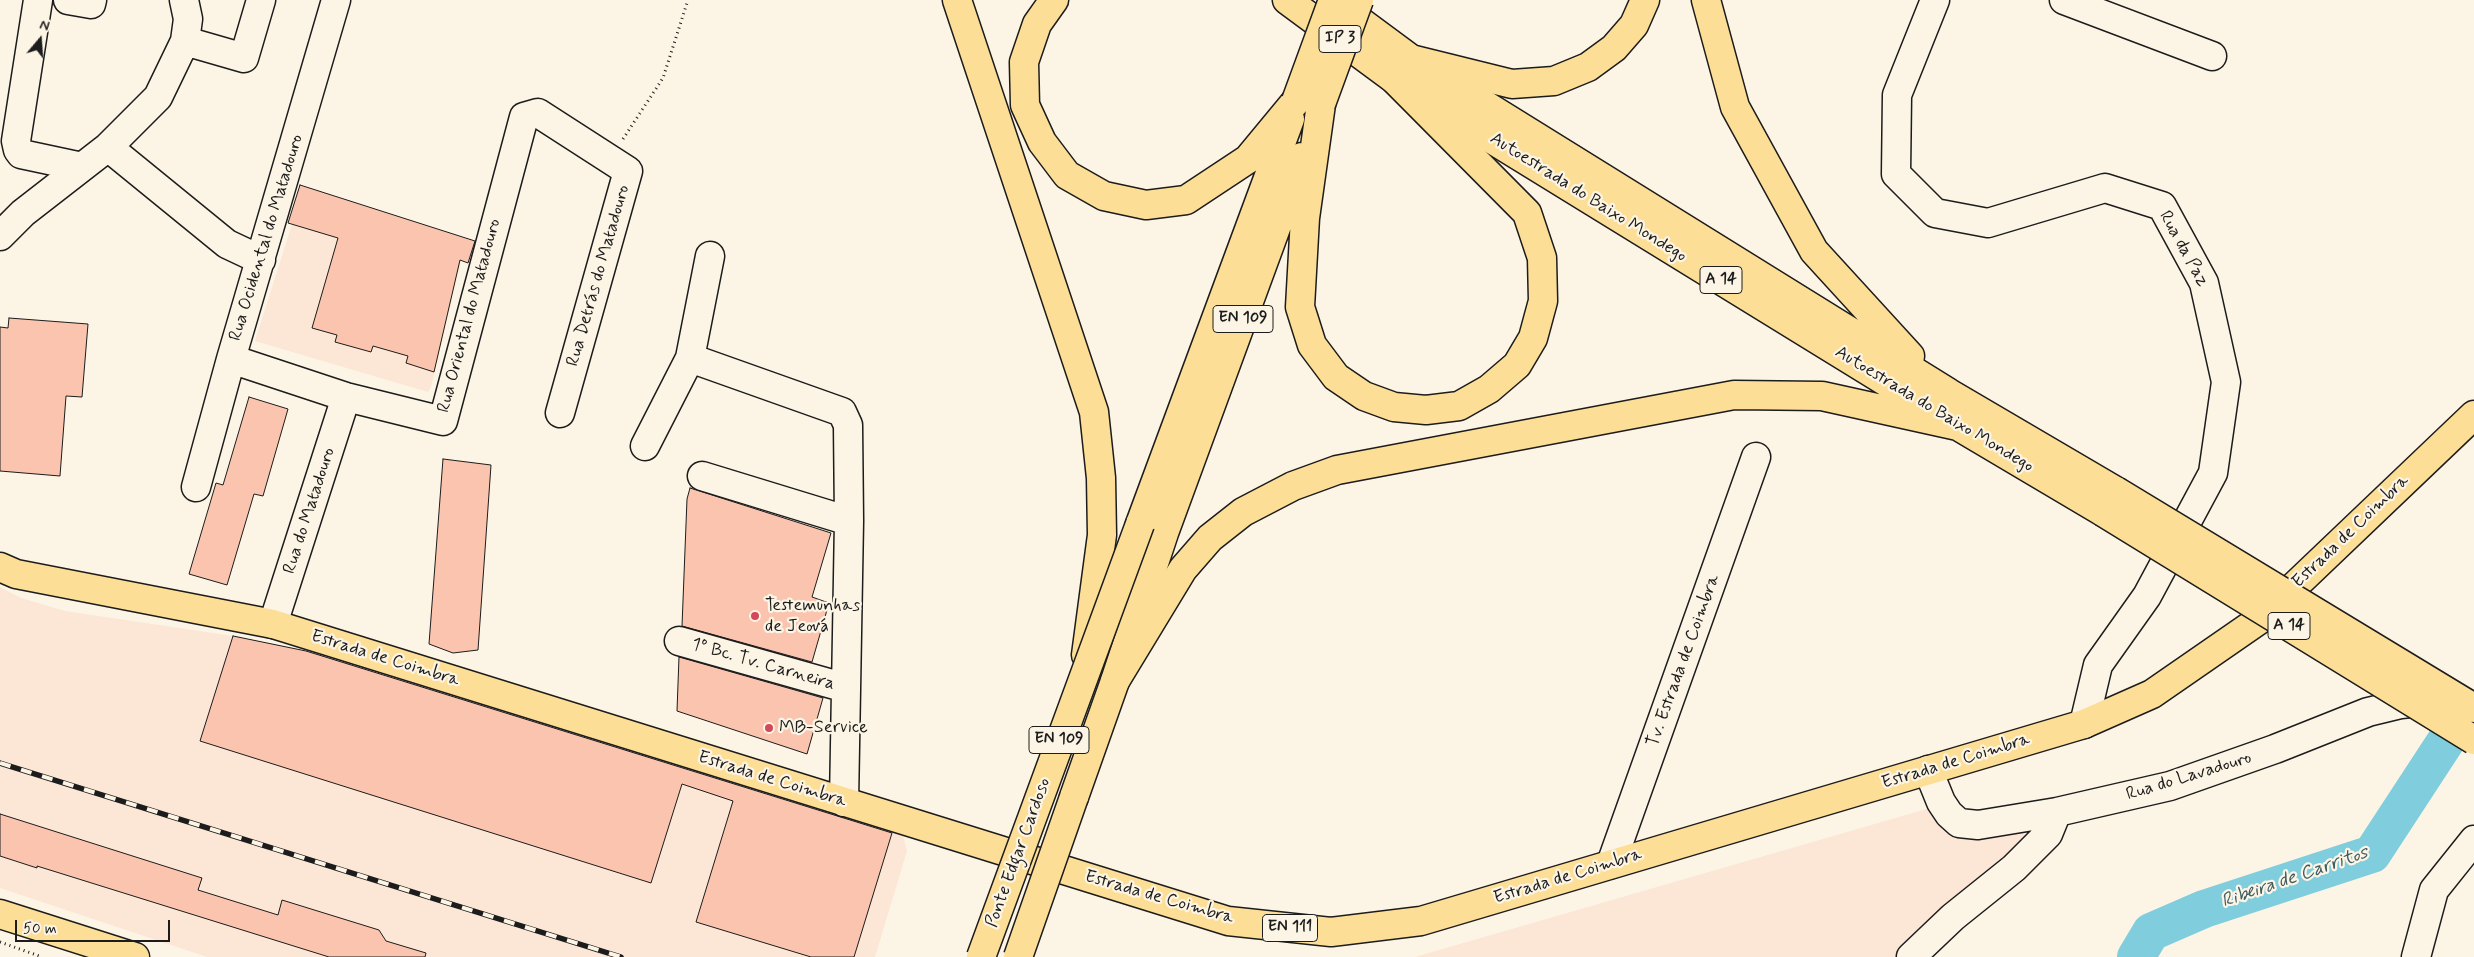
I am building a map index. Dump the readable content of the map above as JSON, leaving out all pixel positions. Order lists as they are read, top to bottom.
{
  "streets": {
    "main road": [
      "IP 3",
      "Autoestrada do Baixo Mondego",
      "A 14",
      "EN 109",
      "Estrada de Coimbra",
      "Ponte Edgar Cardoso",
      "EN 111"
    ],
    "street": [
      "Rua Ocidental do Matadouro",
      "Rua da Paz",
      "Rua Detrás do Matadouro",
      "Rua Oriental do Matadouro",
      "Rua do Matadouro",
      "Tv. Estrada de Coimbra",
      "1º Bc. Tv. Carneira",
      "Rua do Lavadouro"
    ]
  },
  "crossings": [
    ["IP 3", "Autoestrada do Baixo Mondego"],
    ["IP 3", "EN 109"],
    ["Rua Ocidental do Matadouro", "Rua Oriental do Matadouro"],
    ["Rua Ocidental do Matadouro", "Rua do Matadouro"],
    ["Rua da Paz", "Estrada de Coimbra"],
    ["Rua Detrás do Matadouro", "Rua Oriental do Matadouro"],
    ["Rua Oriental do Matadouro", "Rua do Matadouro"],
    ["EN 109", "Ponte Edgar Cardoso"],
    ["Rua do Matadouro", "Estrada de Coimbra"],
    ["Estrada de Coimbra", "Tv. Estrada de Coimbra"],
    ["Estrada de Coimbra", "Rua do Lavadouro"]
  ],
  "water": ["Ribeira de Carritos"],
  "places": ["Testemunhas de Jeová", "MB-Service"],
  "scale_bar": "50 m",
  "north": "top"
}
